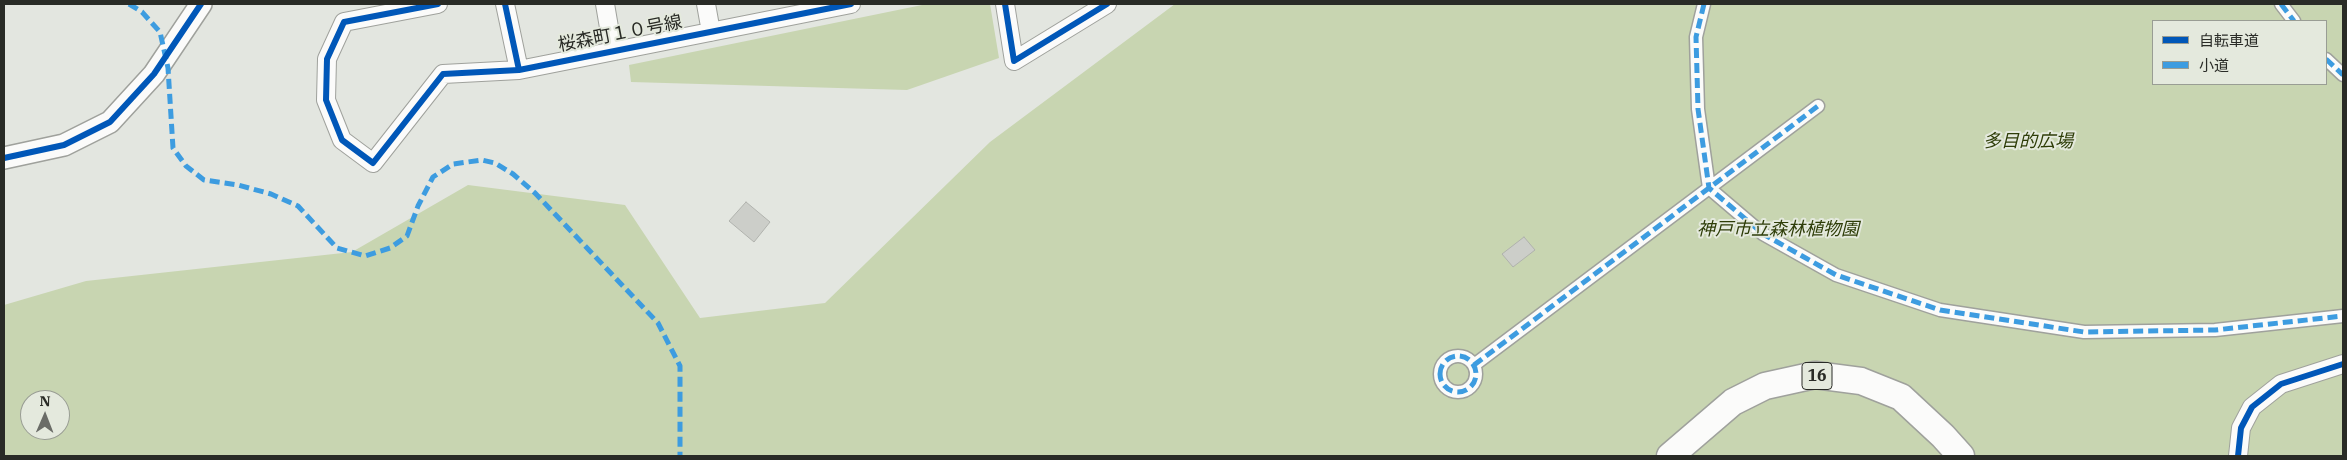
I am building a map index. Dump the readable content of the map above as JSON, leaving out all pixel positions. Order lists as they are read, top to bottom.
{
  "streets": {
    "main road": ["16"],
    "street": ["桜森町１０号線"]
  },
  "parks": ["多目的広場", "神戸市立森林植物園"],
  "legend": ["自転車道", "小道"],
  "north": "top"
}
